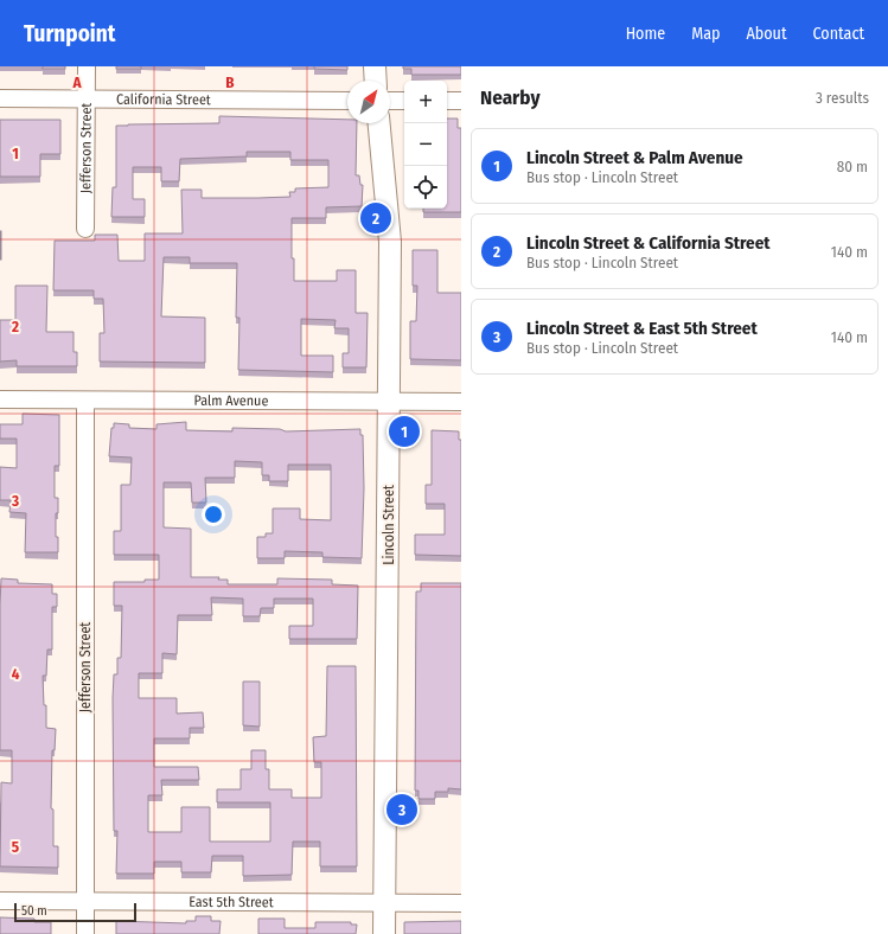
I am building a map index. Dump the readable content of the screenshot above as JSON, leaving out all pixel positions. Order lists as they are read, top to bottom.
{
  "streets": {
    "street": [
      "California Street",
      "Jefferson Street",
      "Palm Avenue",
      "Lincoln Street",
      "East 5th Street"
    ]
  },
  "crossings": [
    ["California Street", "Jefferson Street"],
    ["Jefferson Street", "Palm Avenue"],
    ["Jefferson Street", "East 5th Street"],
    ["Palm Avenue", "Lincoln Street"],
    ["Lincoln Street", "East 5th Street"]
  ],
  "scale_bar": "50 m",
  "north": "top right",
  "page": {
    "header": "Turnpoint",
    "nav": [
      "Home",
      "Map",
      "About",
      "Contact"
    ],
    "heading": ["Nearby", "3 results"],
    "map_buttons": ["+", "−"],
    "list": [
      {
        "mark": "1",
        "name": "Lincoln Street & Palm Avenue",
        "note": "Bus stop · Lincoln Street",
        "value": "80 m"
      },
      {
        "mark": "2",
        "name": "Lincoln Street & California Street",
        "note": "Bus stop · Lincoln Street",
        "value": "140 m"
      },
      {
        "mark": "3",
        "name": "Lincoln Street & East 5th Street",
        "note": "Bus stop · Lincoln Street",
        "value": "140 m"
      }
    ],
    "pins": ["2", "1", "3"],
    "scale": "50 m"
  },
  "grid": {
    "columns": ["A", "B"],
    "rows": [
      "1",
      "2",
      "3",
      "4",
      "5"
    ]
  }
}
